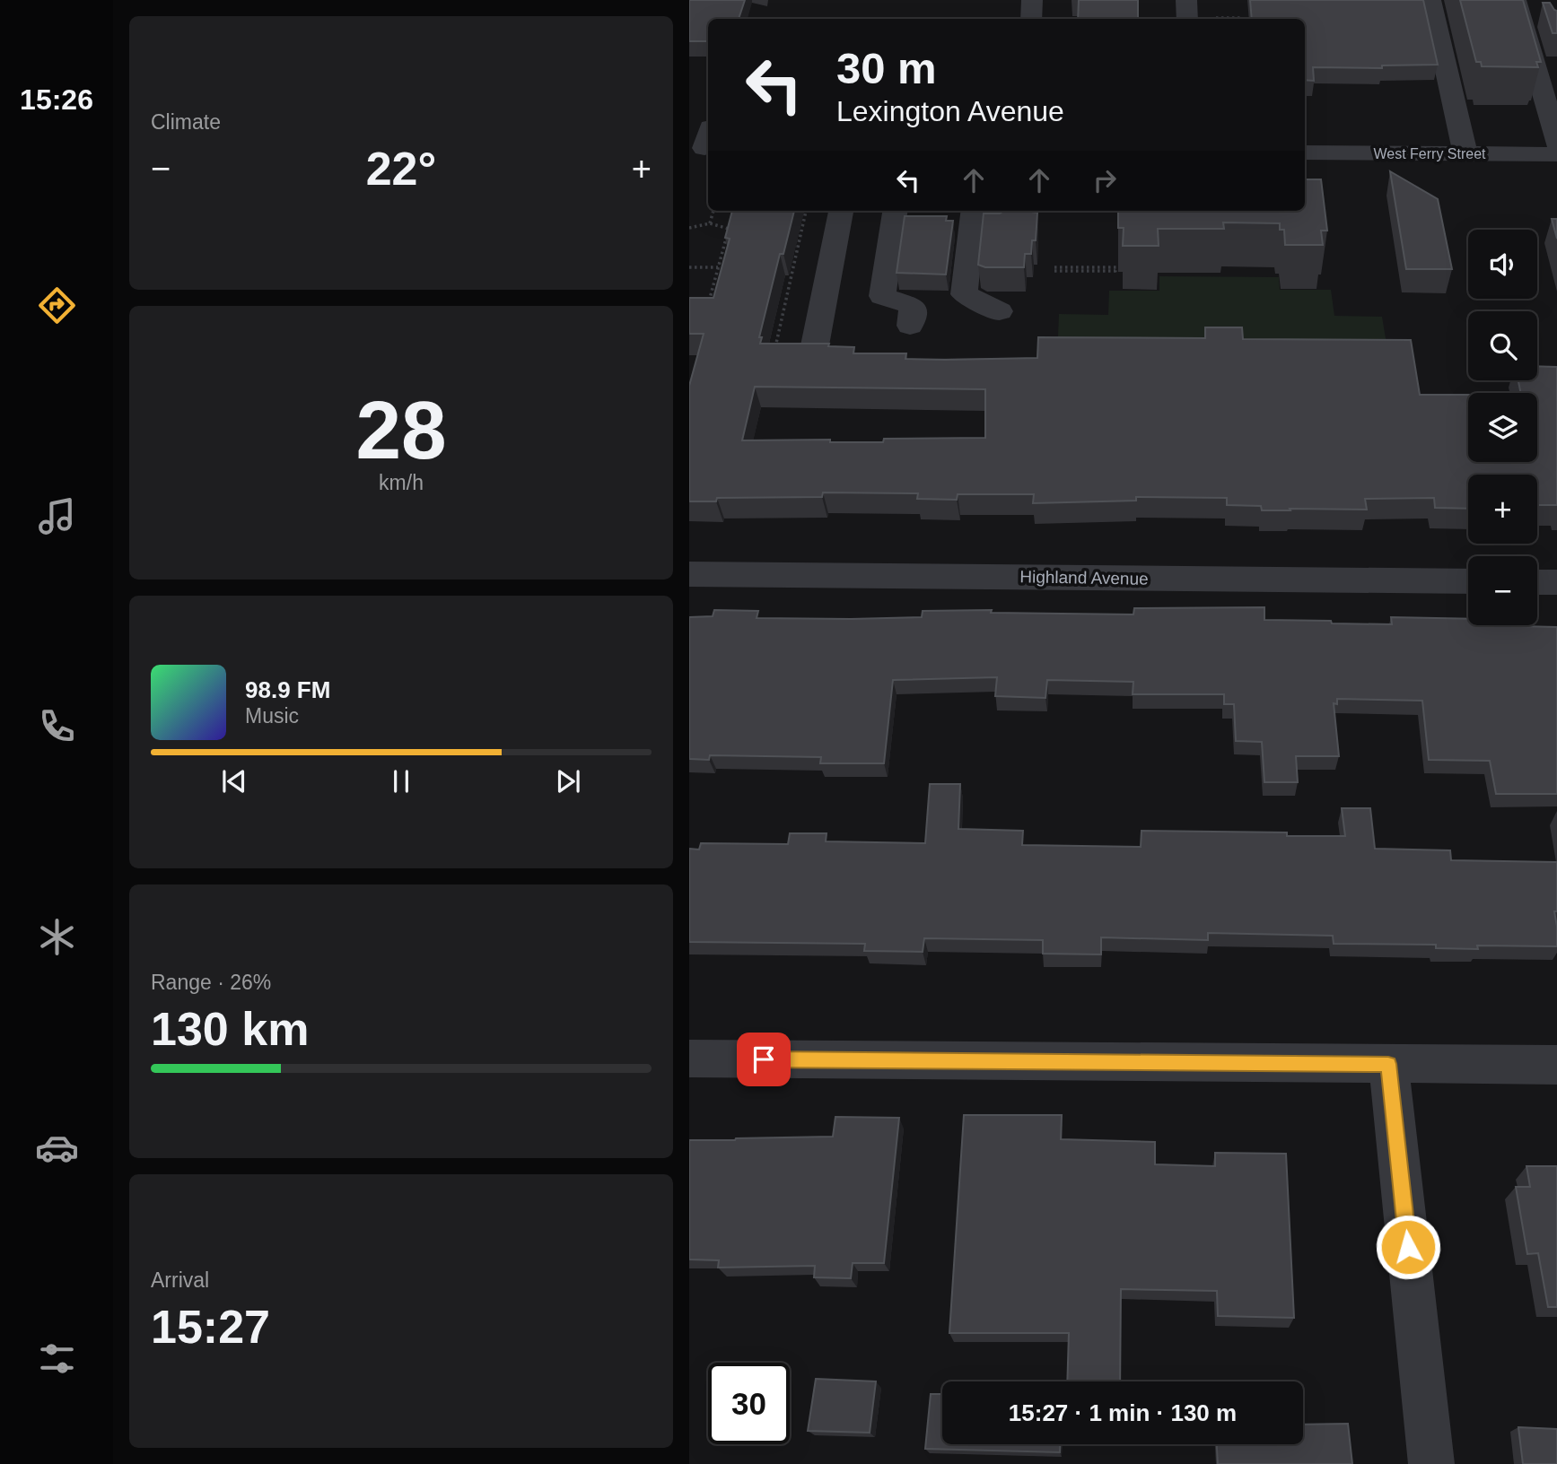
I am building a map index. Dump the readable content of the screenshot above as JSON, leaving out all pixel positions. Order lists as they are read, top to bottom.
{
  "streets": {
    "street": ["West Ferry Street", "Highland Avenue"]
  },
  "page": {
    "tabs": "15:26",
    "tile": [
      "Climate",
      ["28", "km/h"],
      ["Range · 26%", "130 km"],
      ["Arrival", "15:27"]
    ],
    "turn": ["30 m", "Lexington Avenue"],
    "heat": ["−", "22°", "+"],
    "map_buttons": ["+", "−"],
    "song": ["98.9 FM", "Music"],
    "limit": "30",
    "trip": "15:27 · 1 min · 130 m"
  }
}
